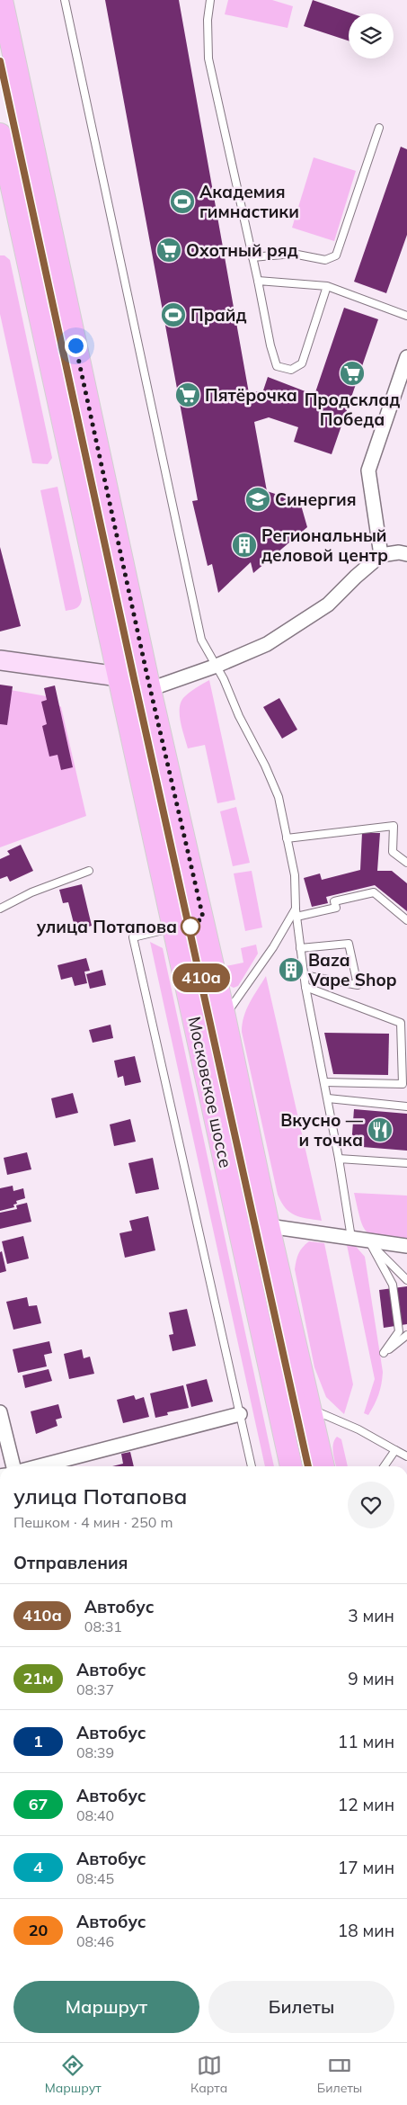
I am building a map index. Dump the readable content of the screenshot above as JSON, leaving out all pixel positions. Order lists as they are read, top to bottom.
{
  "streets": {
    "main road": ["Московское шоссе"]
  },
  "places": {
    "sports": ["Академия гимнастики", "Прайд"],
    "supermarket": ["Охотный ряд", "Продсклад Победа", "Пятёрочка"],
    "school or university": ["Синергия"],
    "building": ["Региональный деловой центр", "Baza Vape Shop"],
    "other": ["улица Потапова"],
    "restaurant": ["Вкусно — и точка"]
  },
  "lines": ["bus line 410а"],
  "page": {
    "on_map": "410а",
    "heading": [
      ["улица Потапова", "Пешком · 4 мин · 250 m"],
      "Отправления"
    ],
    "list": [
      {
        "mark": "410а",
        "name": "Автобус",
        "note": "08:31",
        "value": "3 мин"
      },
      {
        "mark": "21м",
        "name": "Автобус",
        "note": "08:37",
        "value": "9 мин"
      },
      {
        "mark": "1",
        "name": "Автобус",
        "note": "08:39",
        "value": "11 мин"
      },
      {
        "mark": "67",
        "name": "Автобус",
        "note": "08:40",
        "value": "12 мин"
      },
      {
        "mark": "4",
        "name": "Автобус",
        "note": "08:45",
        "value": "17 мин"
      },
      {
        "mark": "20",
        "name": "Автобус",
        "note": "08:46",
        "value": "18 мин"
      }
    ],
    "buttons": ["Маршрут", "Билеты"],
    "tabs": ["Маршрут", "Карта", "Билеты"]
  }
}
